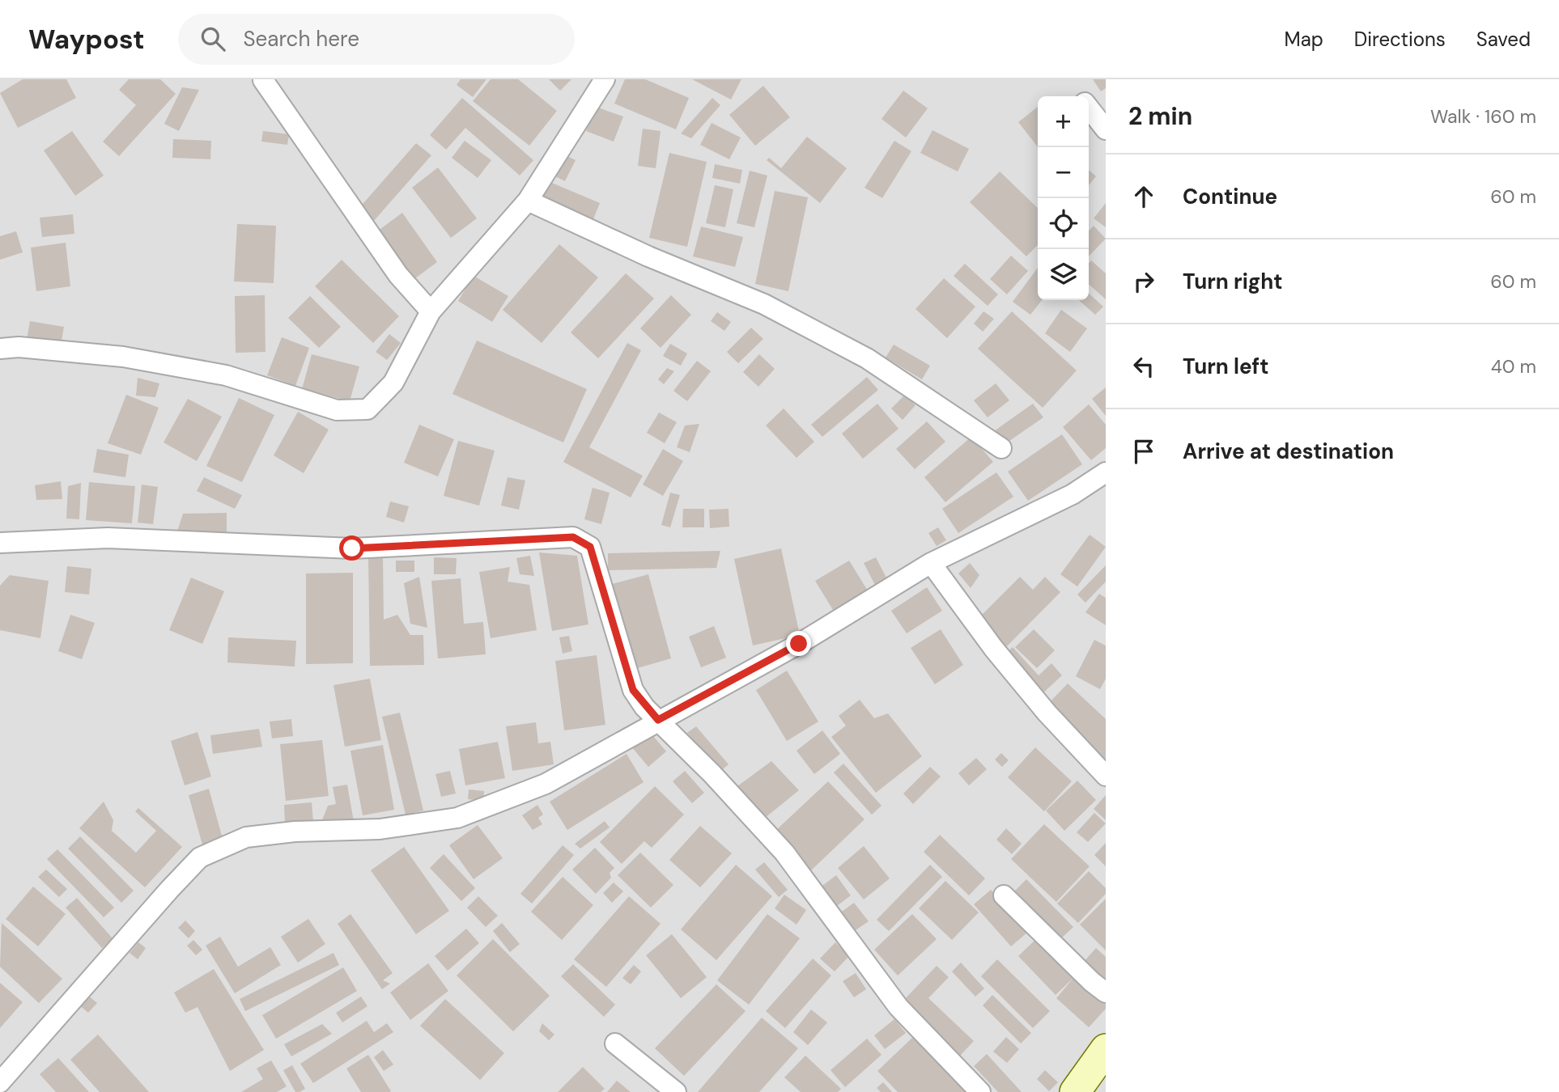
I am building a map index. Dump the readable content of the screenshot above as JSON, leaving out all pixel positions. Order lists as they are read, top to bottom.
{
  "page": {
    "header": "Waypost",
    "search": "Search here",
    "nav": ["Map", "Directions", "Saved"],
    "heading": ["2 min", "Walk · 160 m"],
    "map_buttons": ["+", "−"],
    "list": [
      ["Continue", "60 m"],
      ["Turn right", "60 m"],
      ["Turn left", "40 m"],
      "Arrive at destination"
    ]
  }
}
